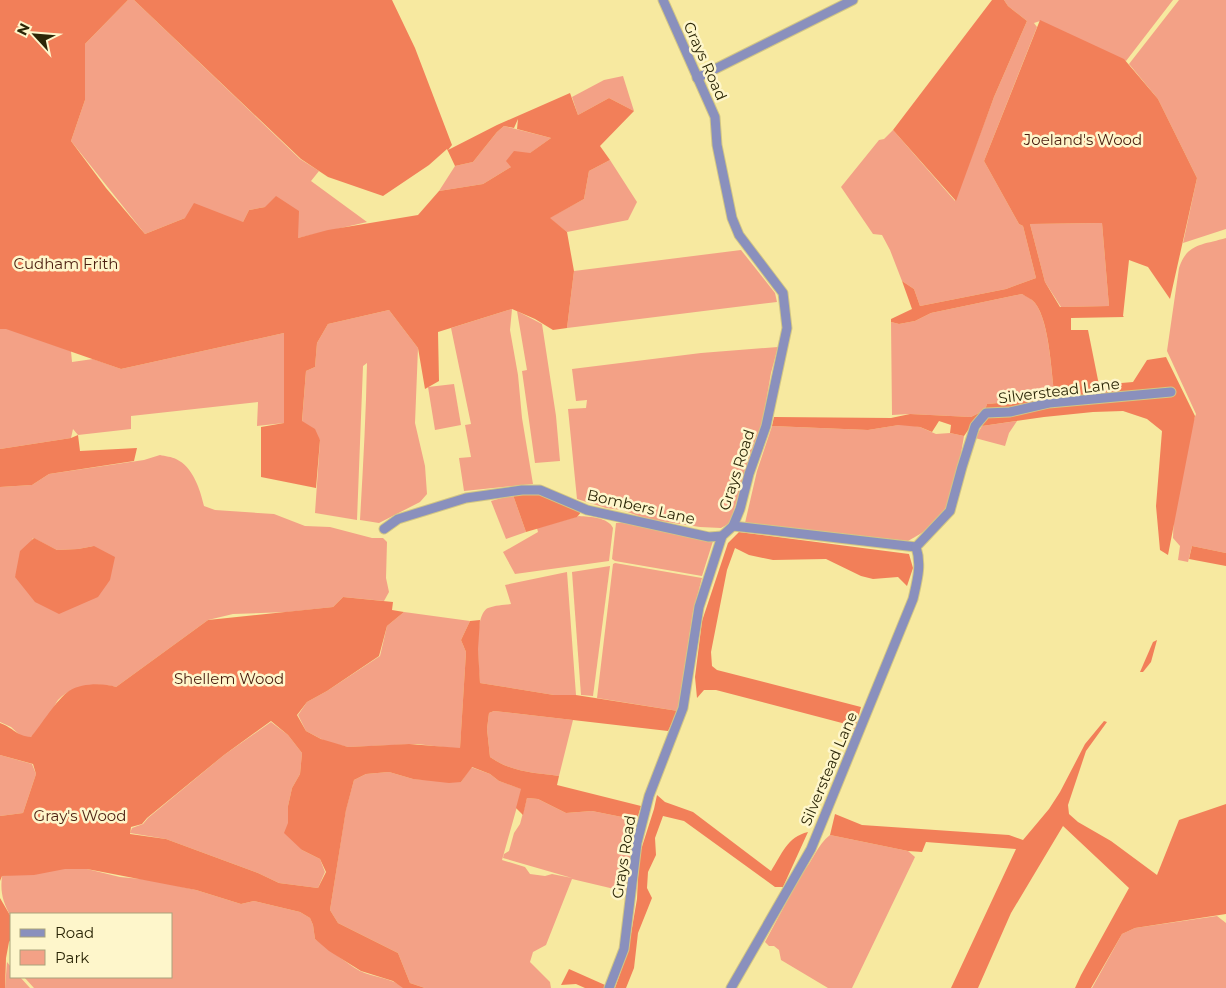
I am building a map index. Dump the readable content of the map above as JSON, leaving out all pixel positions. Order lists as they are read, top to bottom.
{
  "streets": {
    "street": ["Grays Road", "Silverstead Lane", "Bombers Lane"]
  },
  "crossings": [
    ["Grays Road", "Bombers Lane"]
  ],
  "parks": [
    "Joeland's Wood",
    "Cudham Frith",
    "Shellem Wood",
    "Gray's Wood"
  ],
  "legend": ["Road", "Park"],
  "north": "top left"
}
